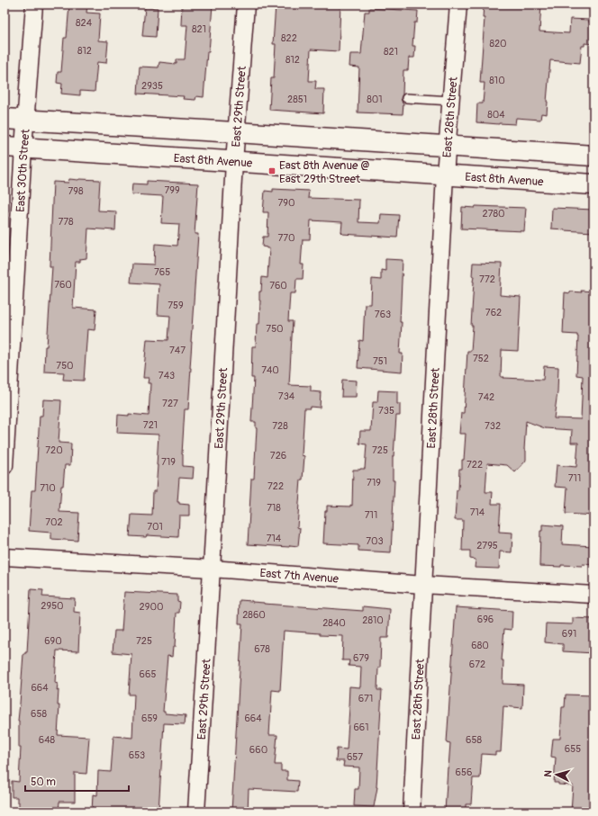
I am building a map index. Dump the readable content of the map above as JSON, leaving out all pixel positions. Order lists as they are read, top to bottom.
{
  "streets": {
    "main road": ["East 8th Avenue"],
    "street": [
      "East 29th Street",
      "East 28th Street",
      "East 30th Street",
      "East 7th Avenue"
    ]
  },
  "crossings": [
    ["East 29th Street", "East 8th Avenue"],
    ["East 29th Street", "East 7th Avenue"],
    ["East 28th Street", "East 8th Avenue"],
    ["East 28th Street", "East 7th Avenue"],
    ["East 8th Avenue", "East 30th Street"]
  ],
  "places": {
    "transit": ["East 8th Avenue @ East 29th Street"]
  },
  "house_numbers": [
    "824",
    "821",
    "822",
    "820",
    "812",
    "821",
    "812",
    "810",
    "2935",
    "2851",
    "801",
    "804",
    "799",
    "798",
    "790",
    "2780",
    "778",
    "770",
    "765",
    "772",
    "760",
    "760",
    "759",
    "762",
    "763",
    "750",
    "747",
    "752",
    "751",
    "750",
    "740",
    "743",
    "734",
    "742",
    "727",
    "735",
    "721",
    "728",
    "732",
    "720",
    "725",
    "726",
    "719",
    "722",
    "711",
    "719",
    "722",
    "710",
    "718",
    "714",
    "711",
    "702",
    "701",
    "714",
    "703",
    "2795",
    "2950",
    "2900",
    "2860",
    "696",
    "2810",
    "2840",
    "691",
    "690",
    "725",
    "680",
    "678",
    "679",
    "672",
    "665",
    "664",
    "671",
    "658",
    "659",
    "664",
    "661",
    "648",
    "658",
    "655",
    "660",
    "653",
    "657",
    "656"
  ],
  "scale_bar": "50 m",
  "north": "left"
}
